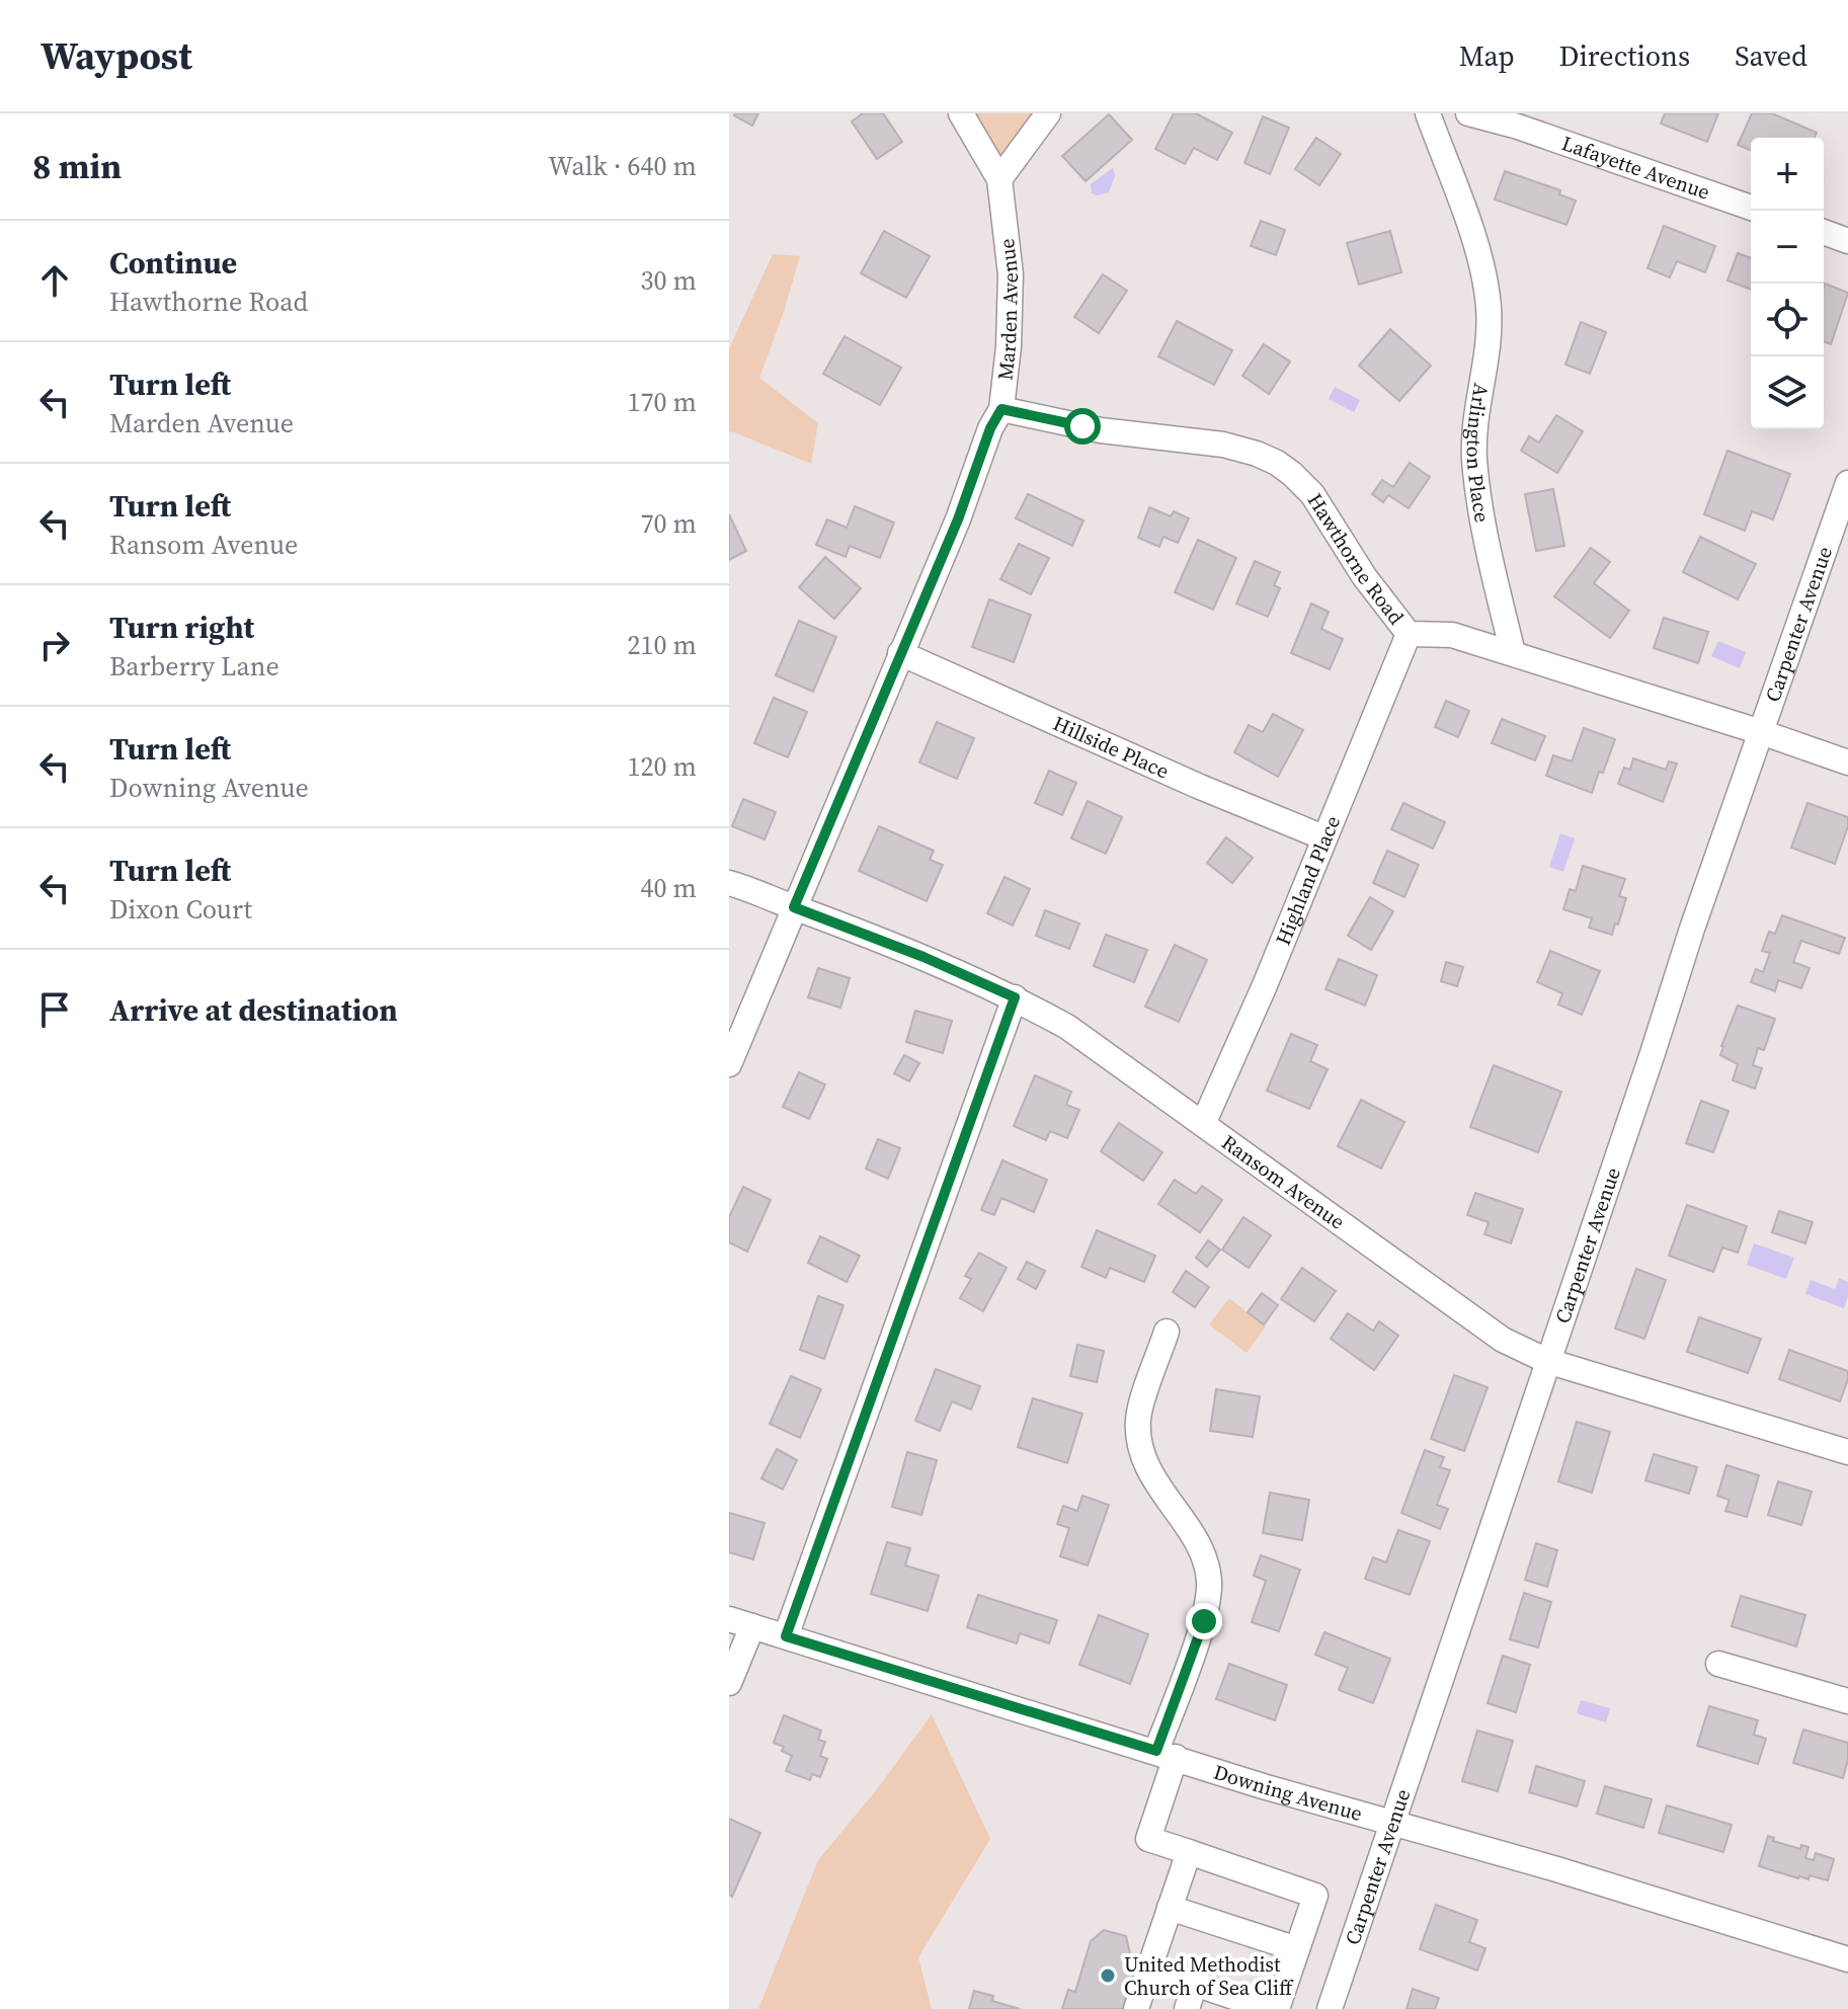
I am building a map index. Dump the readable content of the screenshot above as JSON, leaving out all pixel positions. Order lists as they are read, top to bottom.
{
  "streets": {
    "street": [
      "Lafayette Avenue",
      "Marden Avenue",
      "Arlington Place",
      "Hawthorne Road",
      "Carpenter Avenue",
      "Hillside Place",
      "Highland Place",
      "Ransom Avenue",
      "Downing Avenue"
    ]
  },
  "crossings": [
    ["Marden Avenue", "Hawthorne Road"],
    ["Marden Avenue", "Hillside Place"],
    ["Marden Avenue", "Ransom Avenue"],
    ["Arlington Place", "Hawthorne Road"],
    ["Hawthorne Road", "Carpenter Avenue"],
    ["Hawthorne Road", "Highland Place"],
    ["Carpenter Avenue", "Ransom Avenue"],
    ["Carpenter Avenue", "Downing Avenue"],
    ["Hillside Place", "Highland Place"],
    ["Highland Place", "Ransom Avenue"]
  ],
  "places": ["United Methodist Church of Sea Cliff"],
  "page": {
    "header": "Waypost",
    "nav": ["Map", "Directions", "Saved"],
    "heading": ["8 min", "Walk · 640 m"],
    "map_buttons": ["+", "−"],
    "list": [
      ["Continue", "Hawthorne Road", "30 m"],
      ["Turn left", "Marden Avenue", "170 m"],
      ["Turn left", "Ransom Avenue", "70 m"],
      ["Turn right", "Barberry Lane", "210 m"],
      ["Turn left", "Downing Avenue", "120 m"],
      ["Turn left", "Dixon Court", "40 m"],
      "Arrive at destination"
    ]
  }
}
